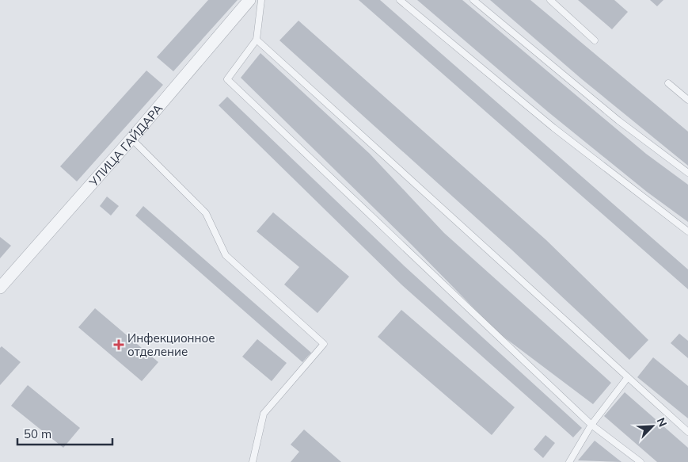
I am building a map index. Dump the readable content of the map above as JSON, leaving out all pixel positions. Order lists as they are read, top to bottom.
{
  "streets": {
    "street": ["УЛИЦА ГАЙДАРА"]
  },
  "places": {
    "health": ["Инфекционное отделение"]
  },
  "scale_bar": "50 m",
  "north": "top right"
}
